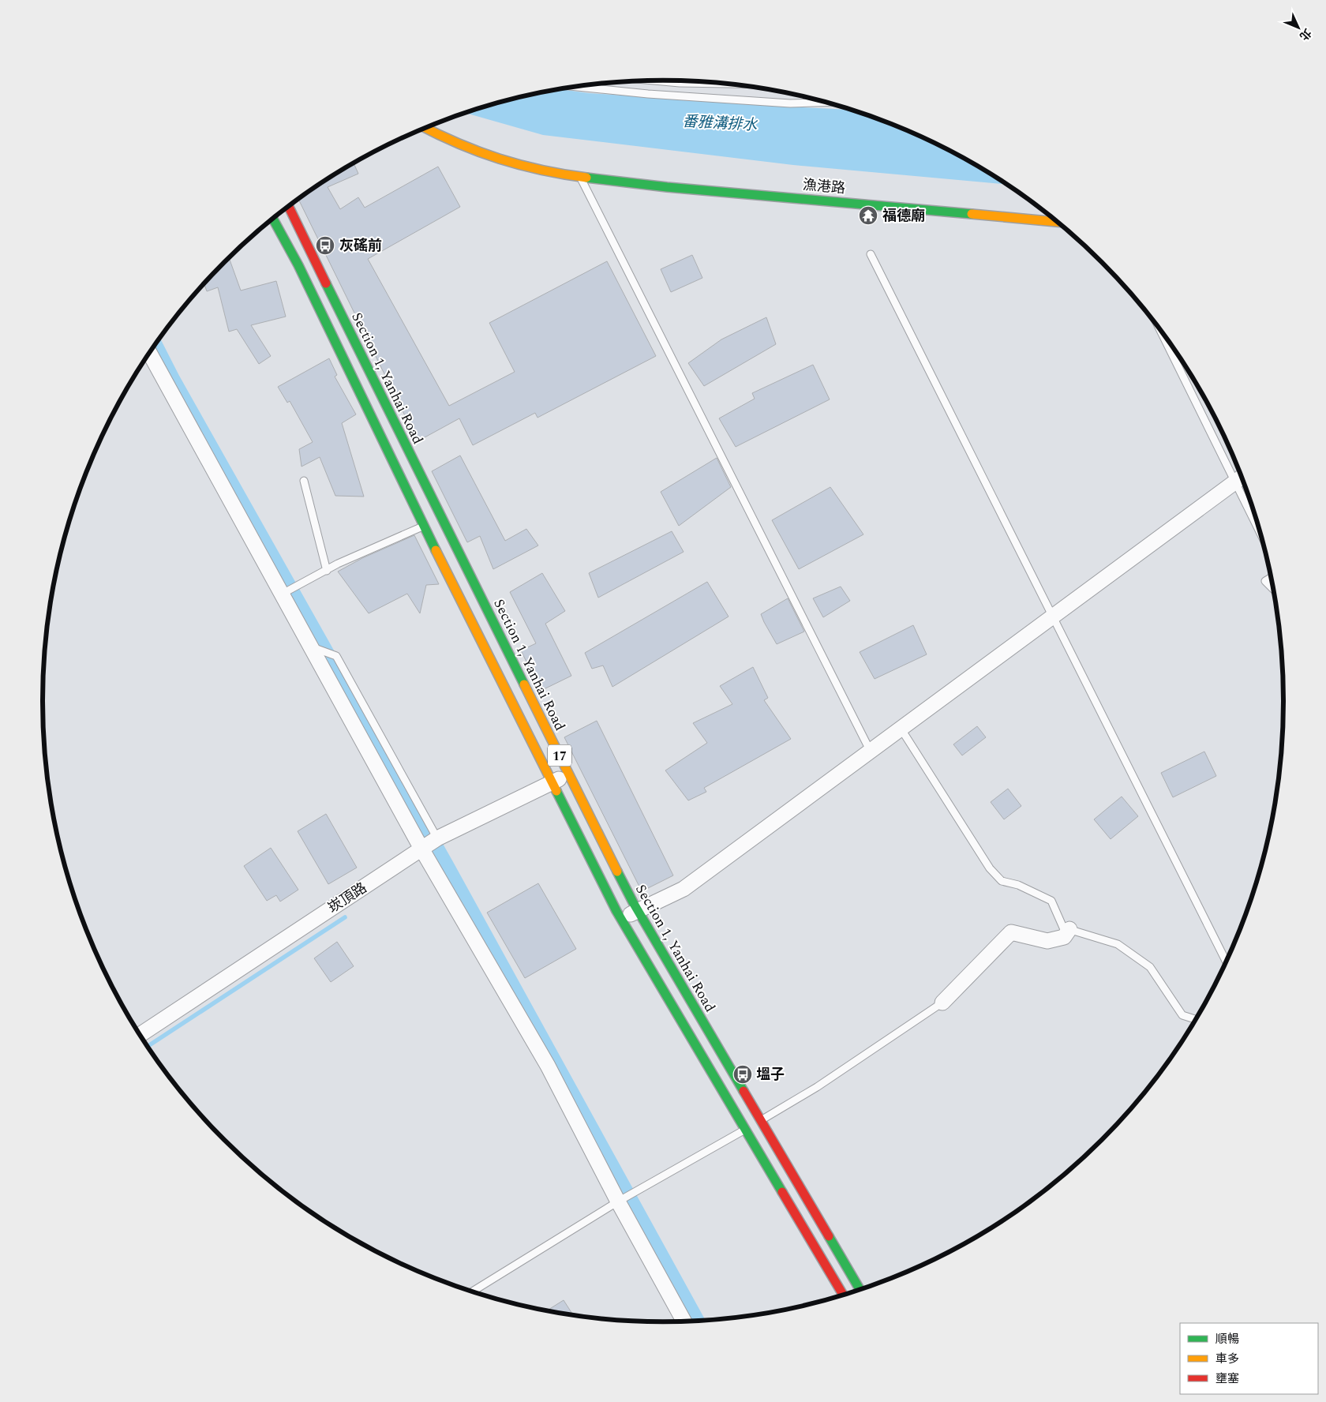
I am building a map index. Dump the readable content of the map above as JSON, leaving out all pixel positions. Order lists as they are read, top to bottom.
{
  "streets": {
    "main road": ["漁港路", "Section 1, Yanhai Road", "17"],
    "street": ["崁頂路"]
  },
  "crossings": [
    ["Section 1, Yanhai Road", "崁頂路"]
  ],
  "water": ["番雅溝排水"],
  "places": {
    "temple": ["福德廟"],
    "bus stop": ["灰磘前", "塭子"]
  },
  "legend": ["順暢", "車多", "壅塞"],
  "north": "bottom right"
}
